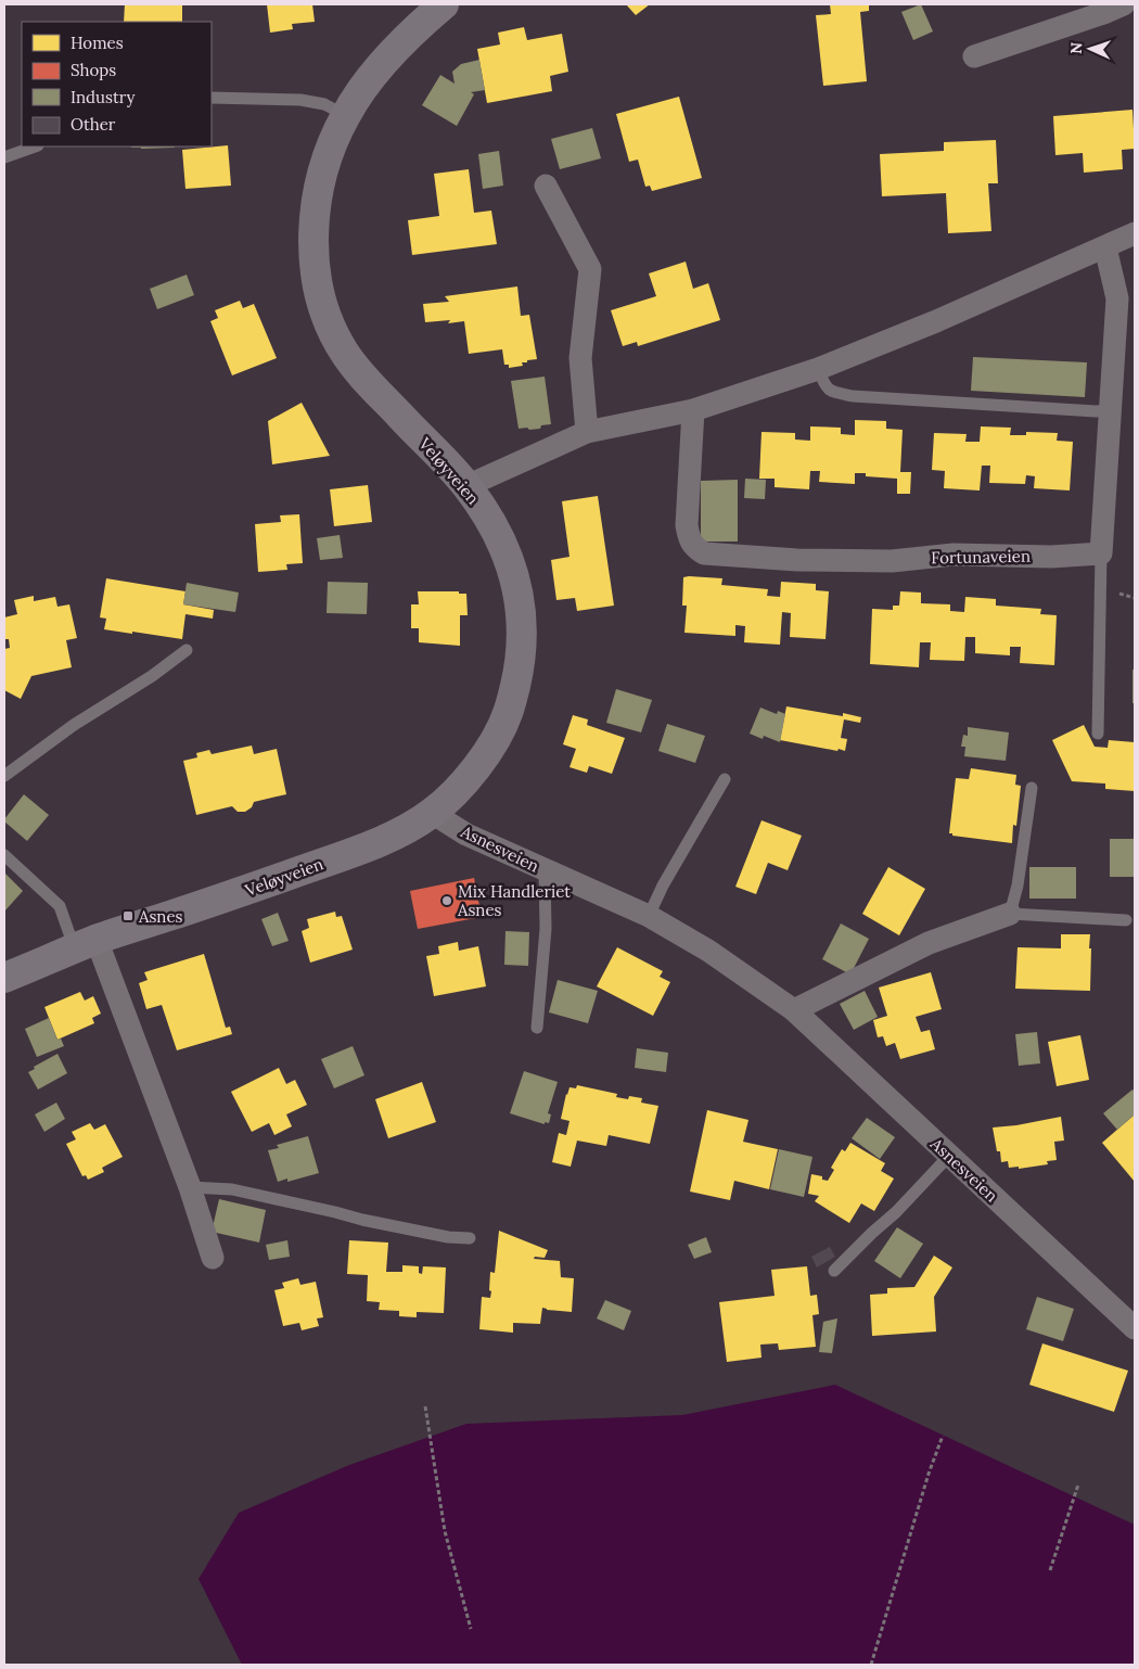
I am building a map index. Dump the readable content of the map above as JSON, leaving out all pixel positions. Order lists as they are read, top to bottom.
{
  "streets": {
    "main road": ["Veløyveien"],
    "street": ["Fortunaveien", "Asnesveien"]
  },
  "crossings": [
    ["Veløyveien", "Asnesveien"]
  ],
  "places": {
    "other": ["Mix Handleriet Asnes"],
    "transit": ["Asnes"]
  },
  "legend": [
    "Homes",
    "Shops",
    "Industry",
    "Other"
  ],
  "north": "left"
}
